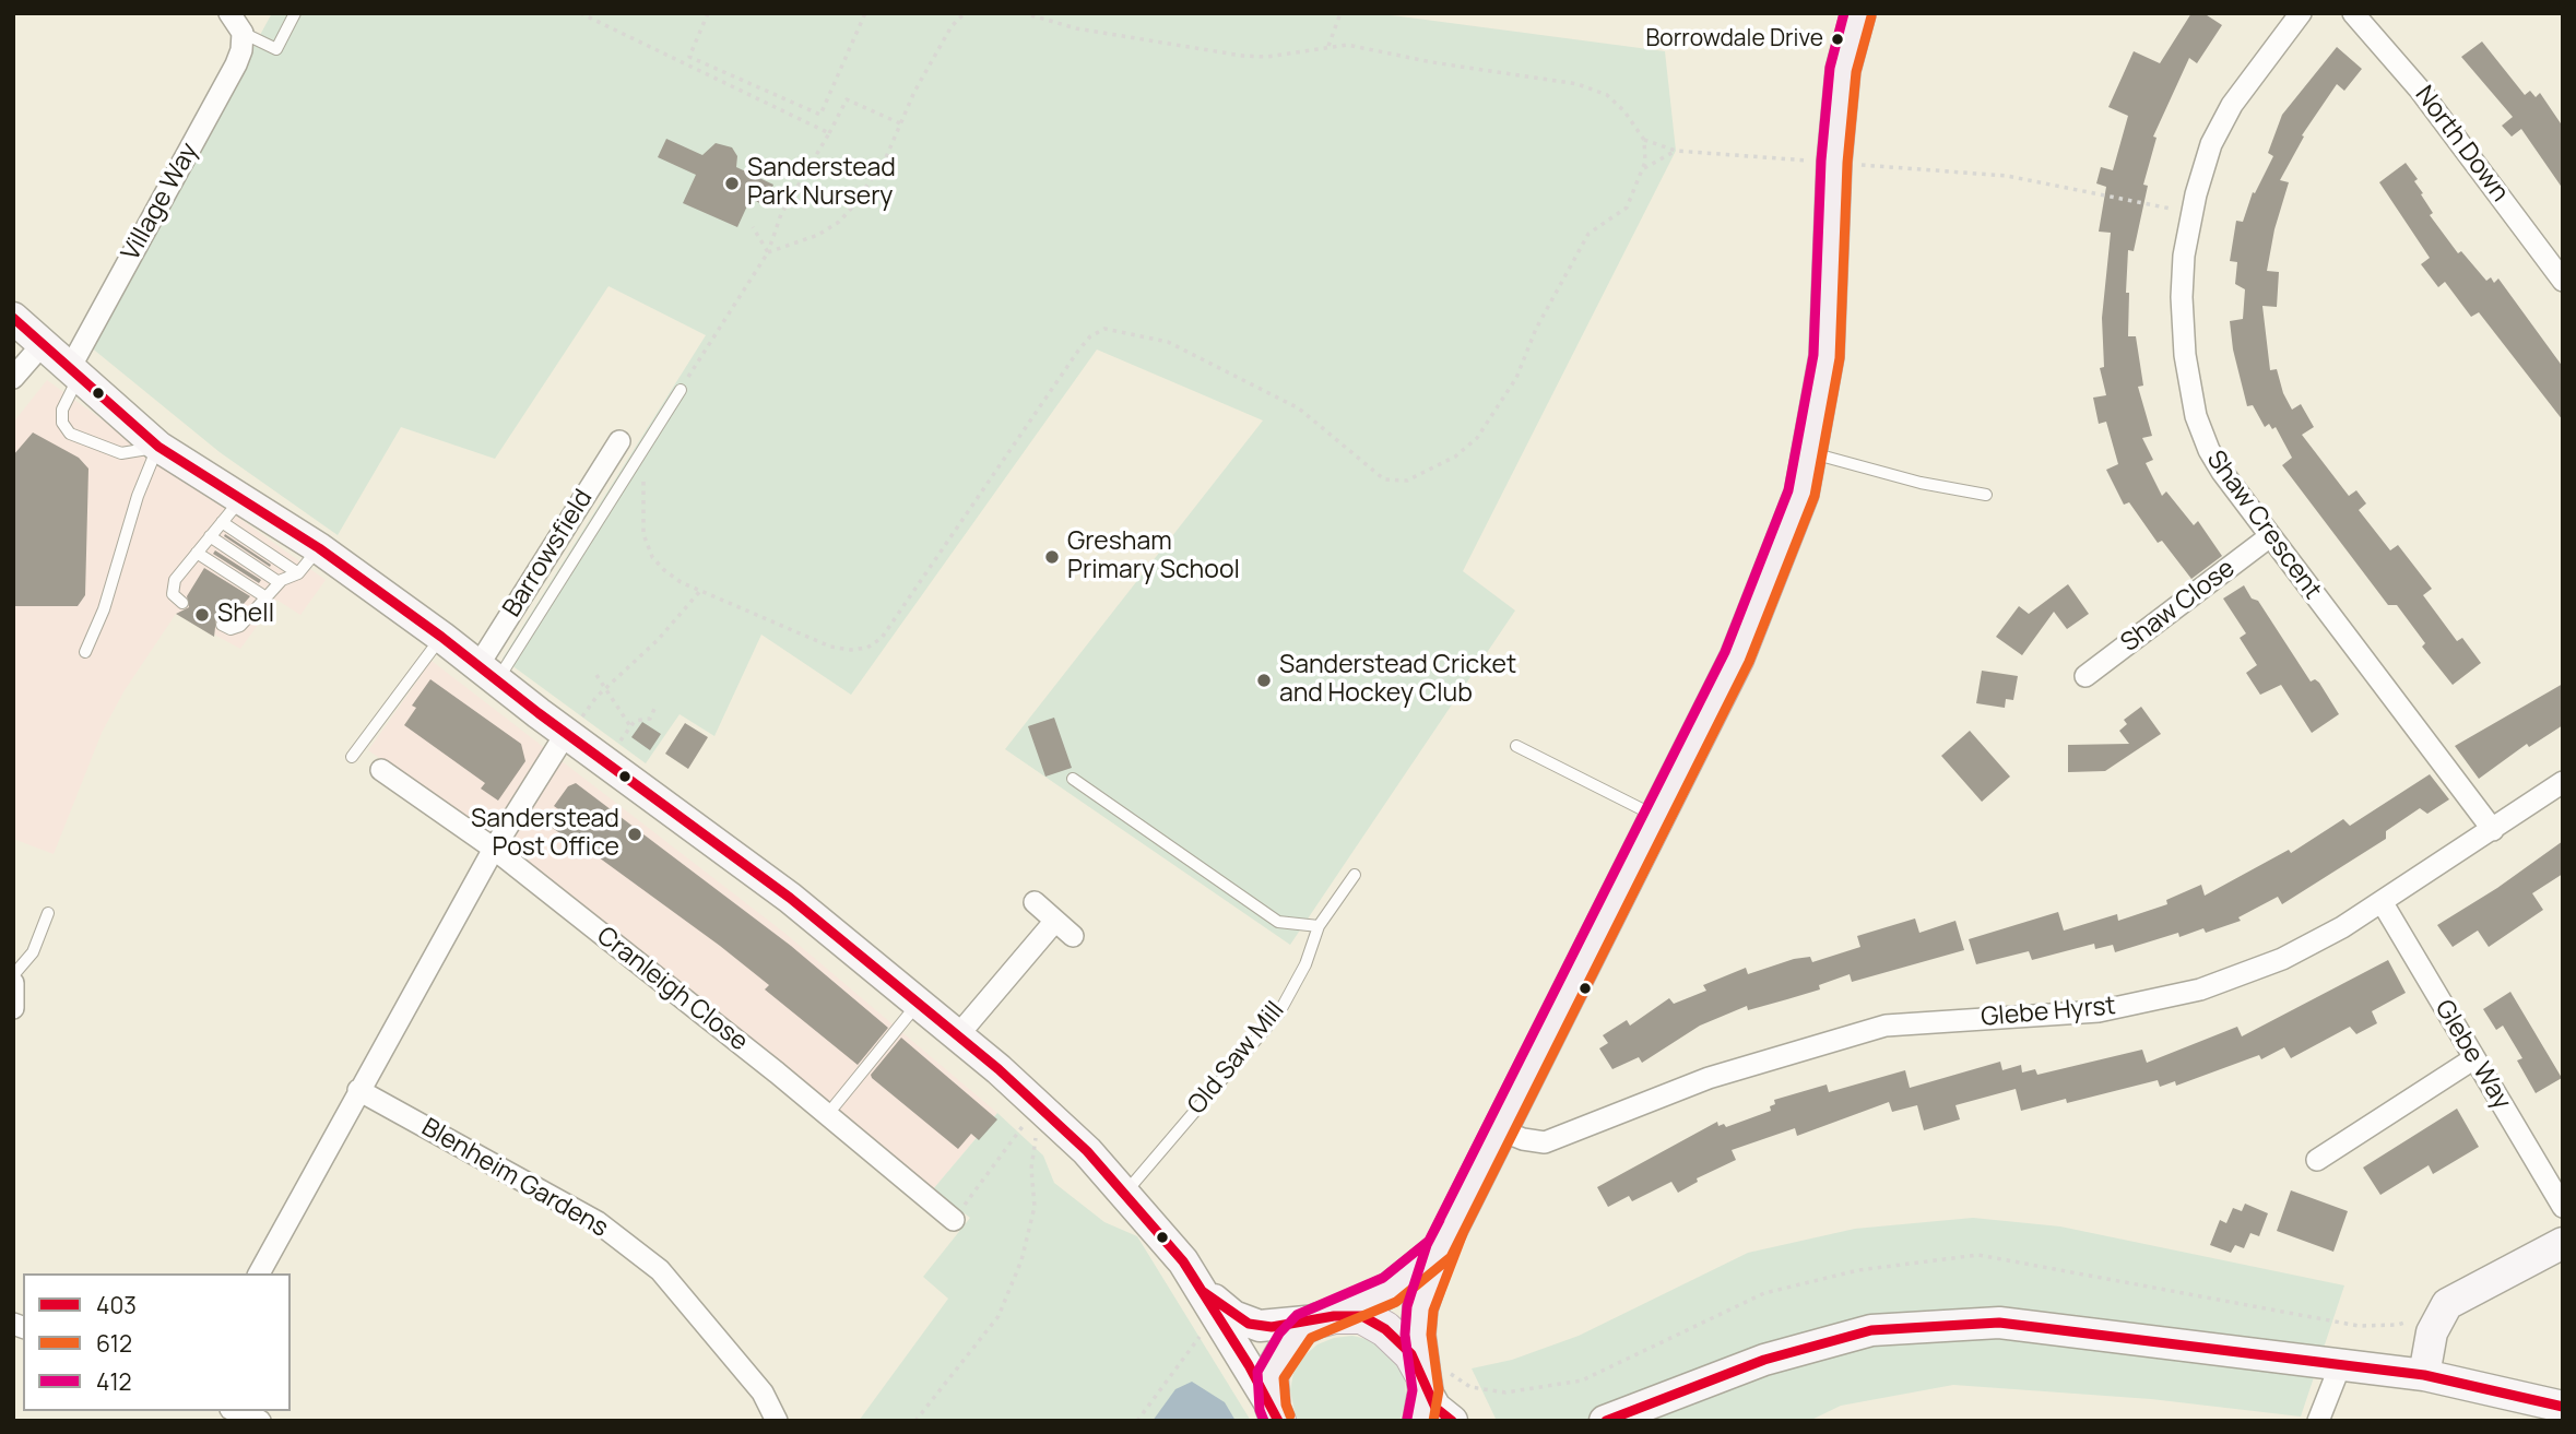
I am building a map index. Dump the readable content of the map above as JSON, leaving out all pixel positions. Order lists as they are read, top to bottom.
{
  "streets": {
    "street": [
      "North Down",
      "Village Way",
      "Shaw Crescent",
      "Barrowsfield",
      "Shaw Close",
      "Cranleigh Close",
      "Glebe Hyrst",
      "Glebe Way",
      "Blenheim Gardens"
    ],
    "lane": ["Old Saw Mill"]
  },
  "crossings": [
    ["Shaw Crescent", "Shaw Close"],
    ["Shaw Crescent", "Glebe Hyrst"],
    ["Glebe Hyrst", "Glebe Way"]
  ],
  "places": [
    "Borrowdale Drive",
    "Sanderstead Park Nursery",
    "Gresham Primary School",
    "Shell",
    "Sanderstead Cricket and Hockey Club",
    "Sanderstead Post Office"
  ],
  "lines": ["transit line 412", "transit line 612", "transit line 403"],
  "legend": ["403", "612", "412"]
}
